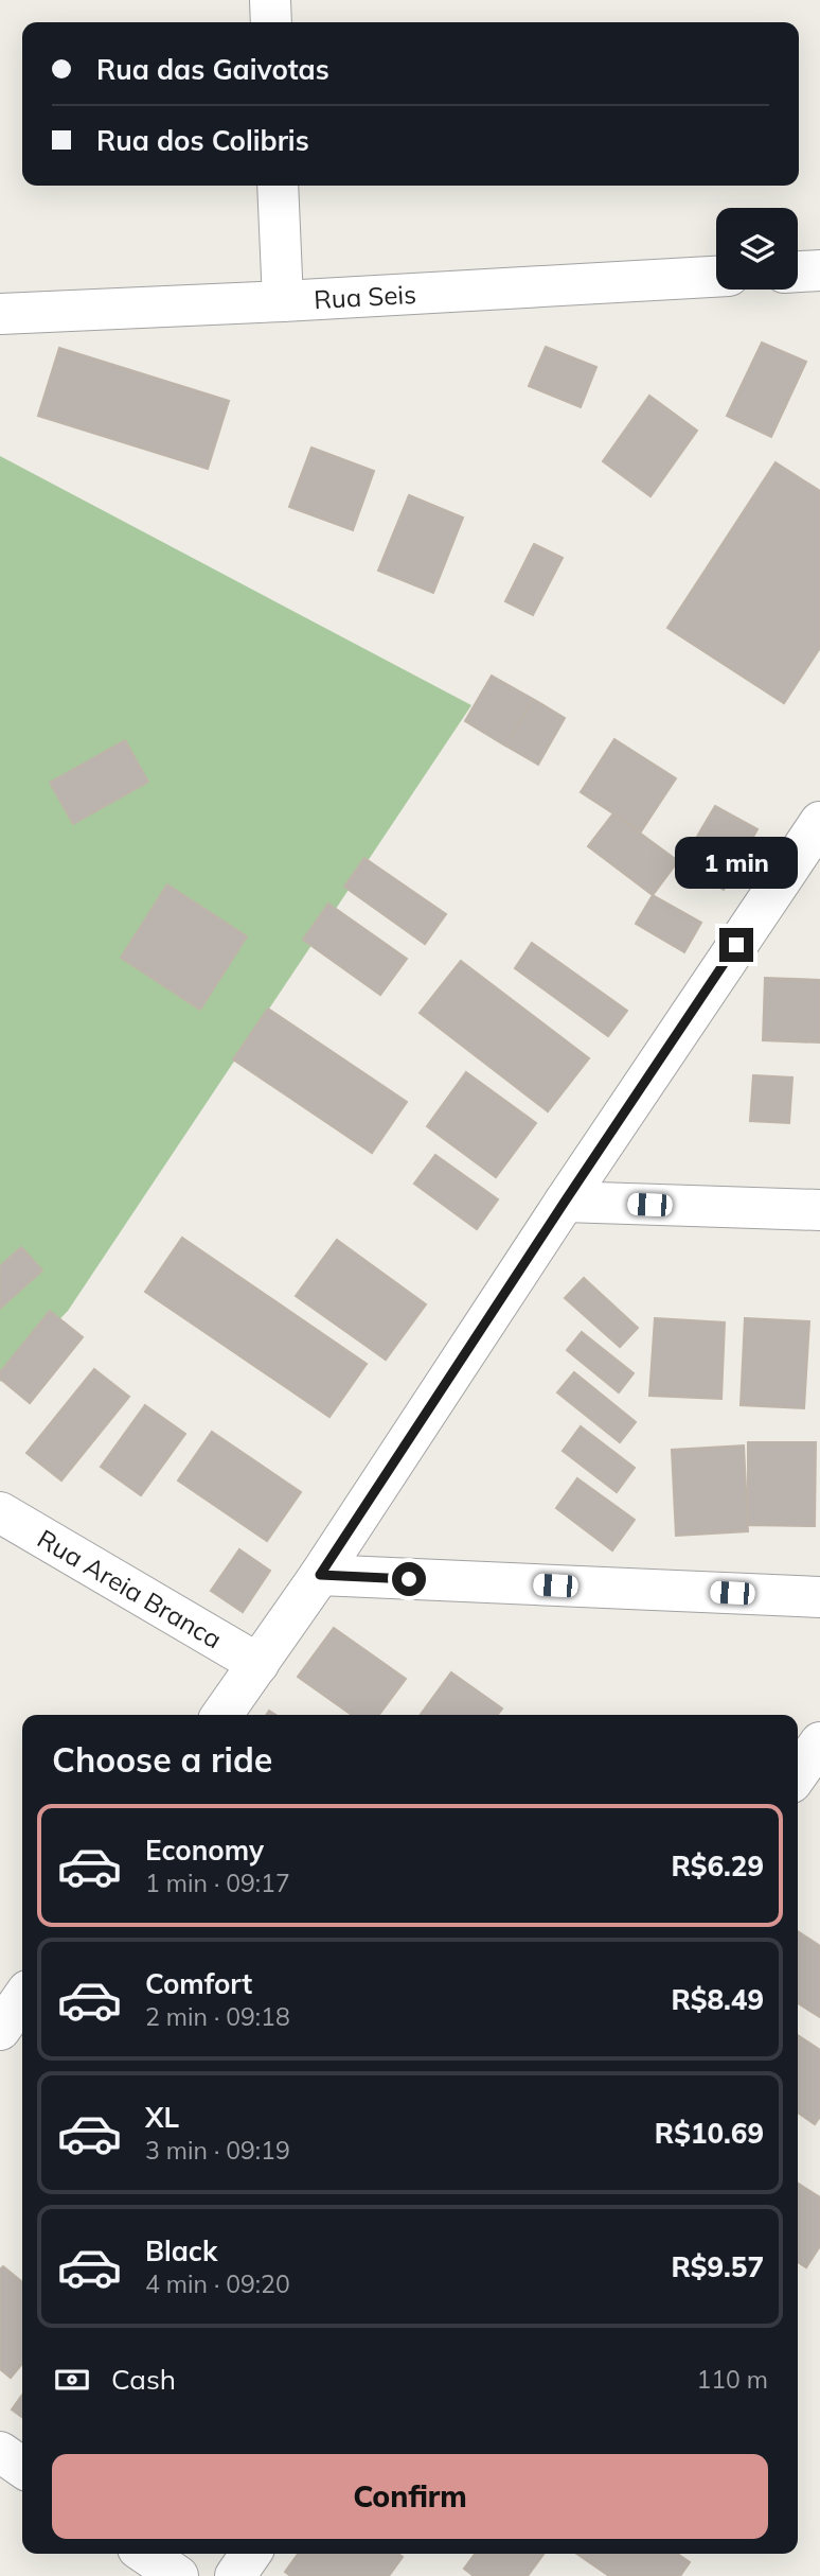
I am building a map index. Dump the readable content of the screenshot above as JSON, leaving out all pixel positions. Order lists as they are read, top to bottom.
{
  "streets": {
    "street": ["Rua Seis", "Rua Areia Branca"]
  },
  "page": {
    "banner": ["Rua das Gaivotas", "Rua dos Colibris"],
    "bubble": "1 min",
    "heading": "Choose a ride",
    "list": [
      {
        "name": "Economy",
        "note": "1 min · 09:17",
        "value": "R$6.29"
      },
      {
        "name": "Comfort",
        "note": "2 min · 09:18",
        "value": "R$8.49"
      },
      {
        "name": "XL",
        "note": "3 min · 09:19",
        "value": "R$10.69"
      },
      {
        "name": "Black",
        "note": "4 min · 09:20",
        "value": "R$9.57"
      }
    ],
    "pay": ["Cash", "110 m"],
    "buttons": "Confirm"
  }
}
